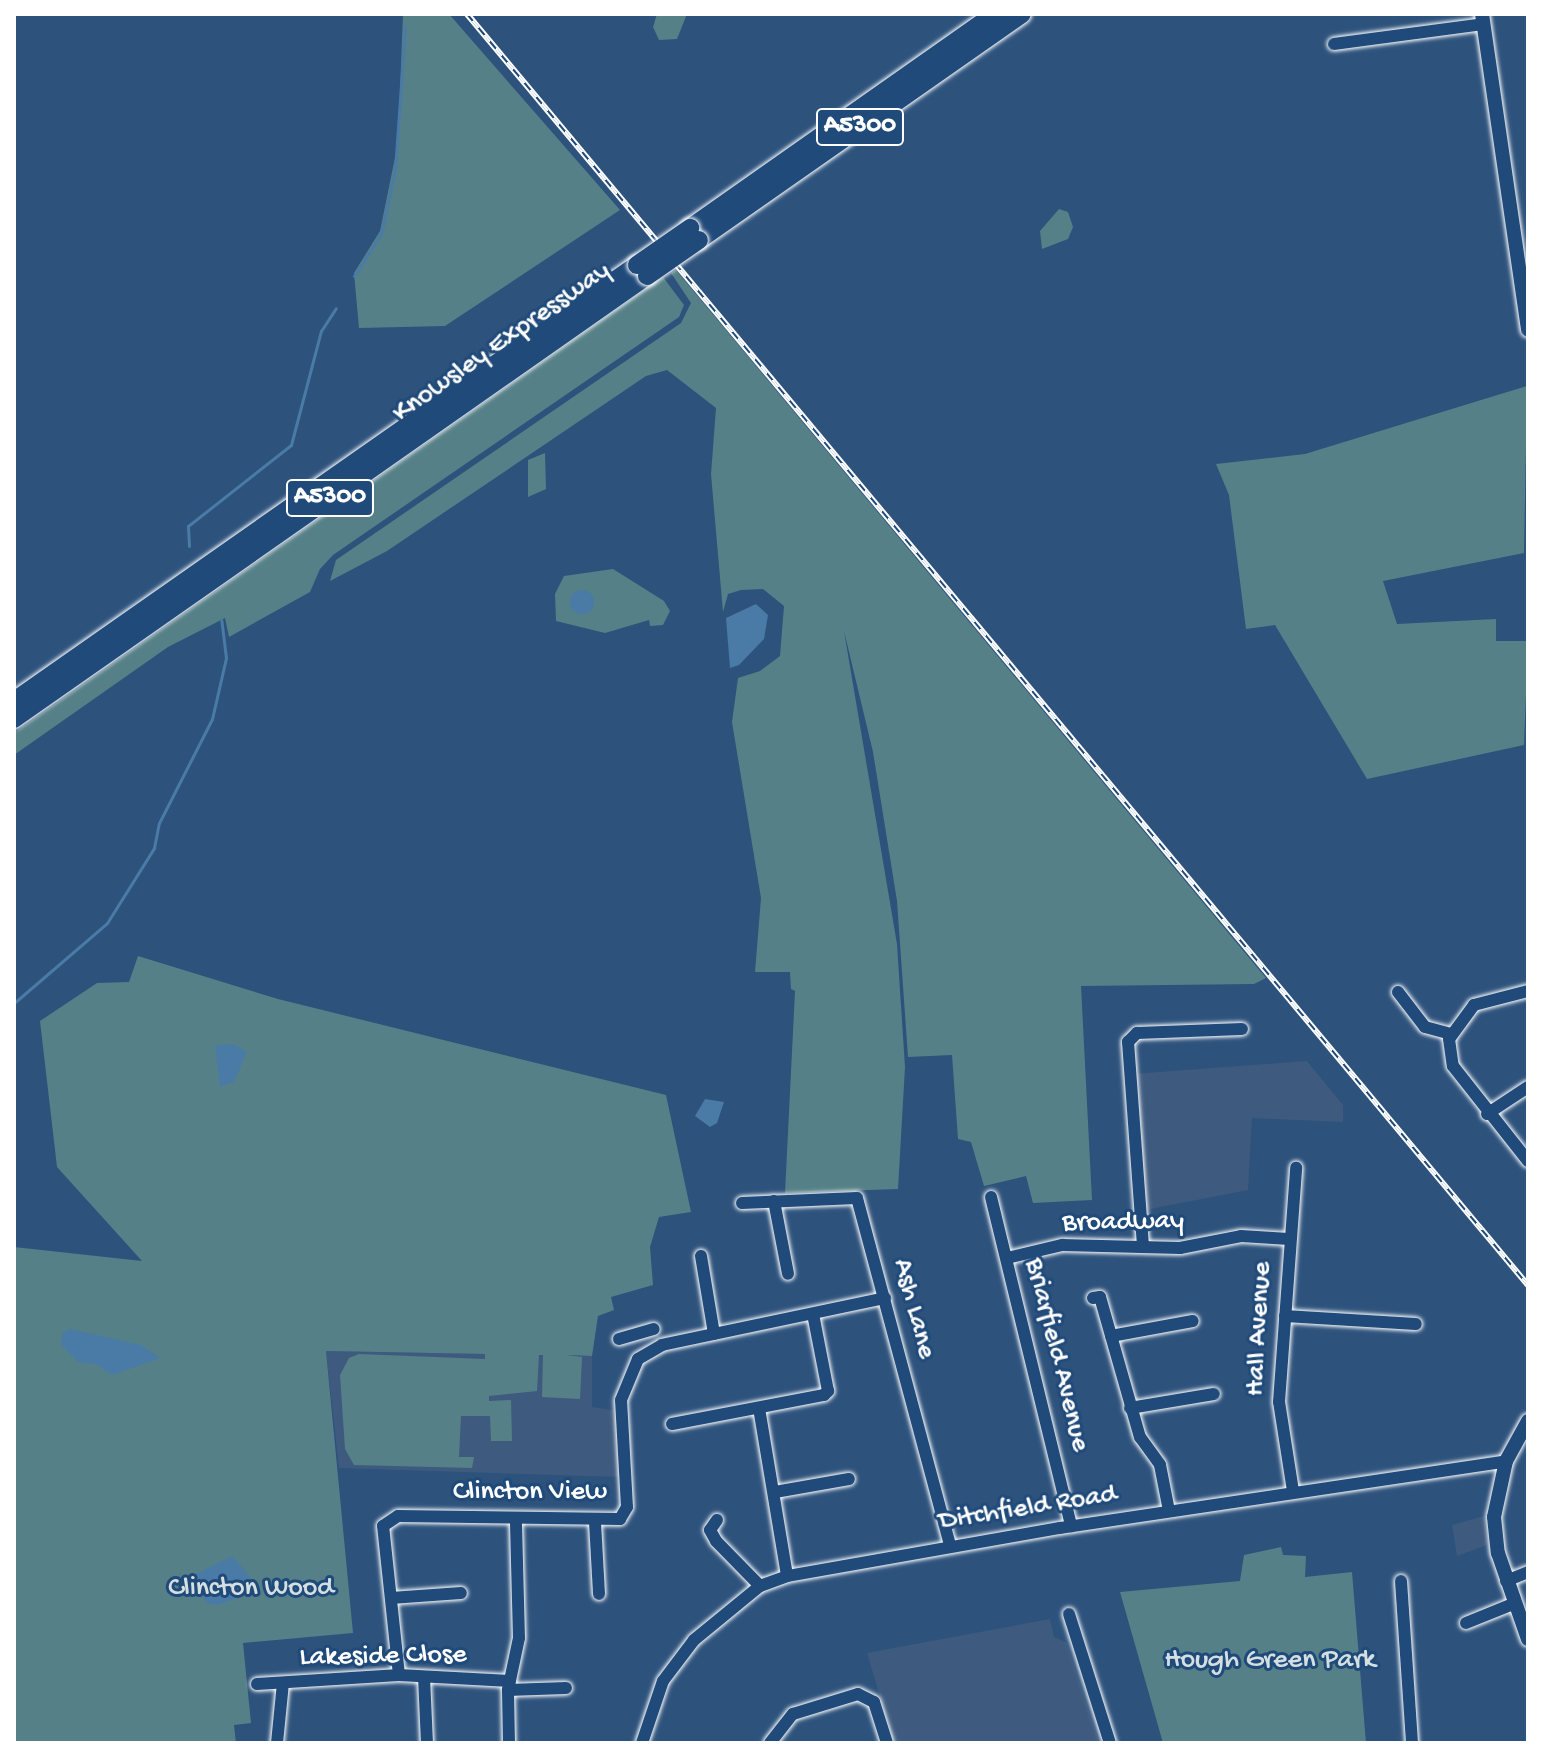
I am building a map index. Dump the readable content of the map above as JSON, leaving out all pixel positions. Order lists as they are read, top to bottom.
{
  "streets": {
    "highway": ["A5300", "Knowsley Expressway"],
    "street": [
      "Broadway",
      "Ash Lane",
      "Hall Avenue",
      "Briarfield Avenue",
      "Clincton View",
      "Ditchfield Road",
      "Lakeside Close"
    ]
  },
  "crossings": [
    ["Broadway", "Hall Avenue"],
    ["Broadway", "Briarfield Avenue"],
    ["Ash Lane", "Ditchfield Road"],
    ["Hall Avenue", "Ditchfield Road"],
    ["Briarfield Avenue", "Ditchfield Road"],
    ["Clincton View", "Lakeside Close"]
  ],
  "parks": ["Clincton Wood", "Hough Green Park"]
}
